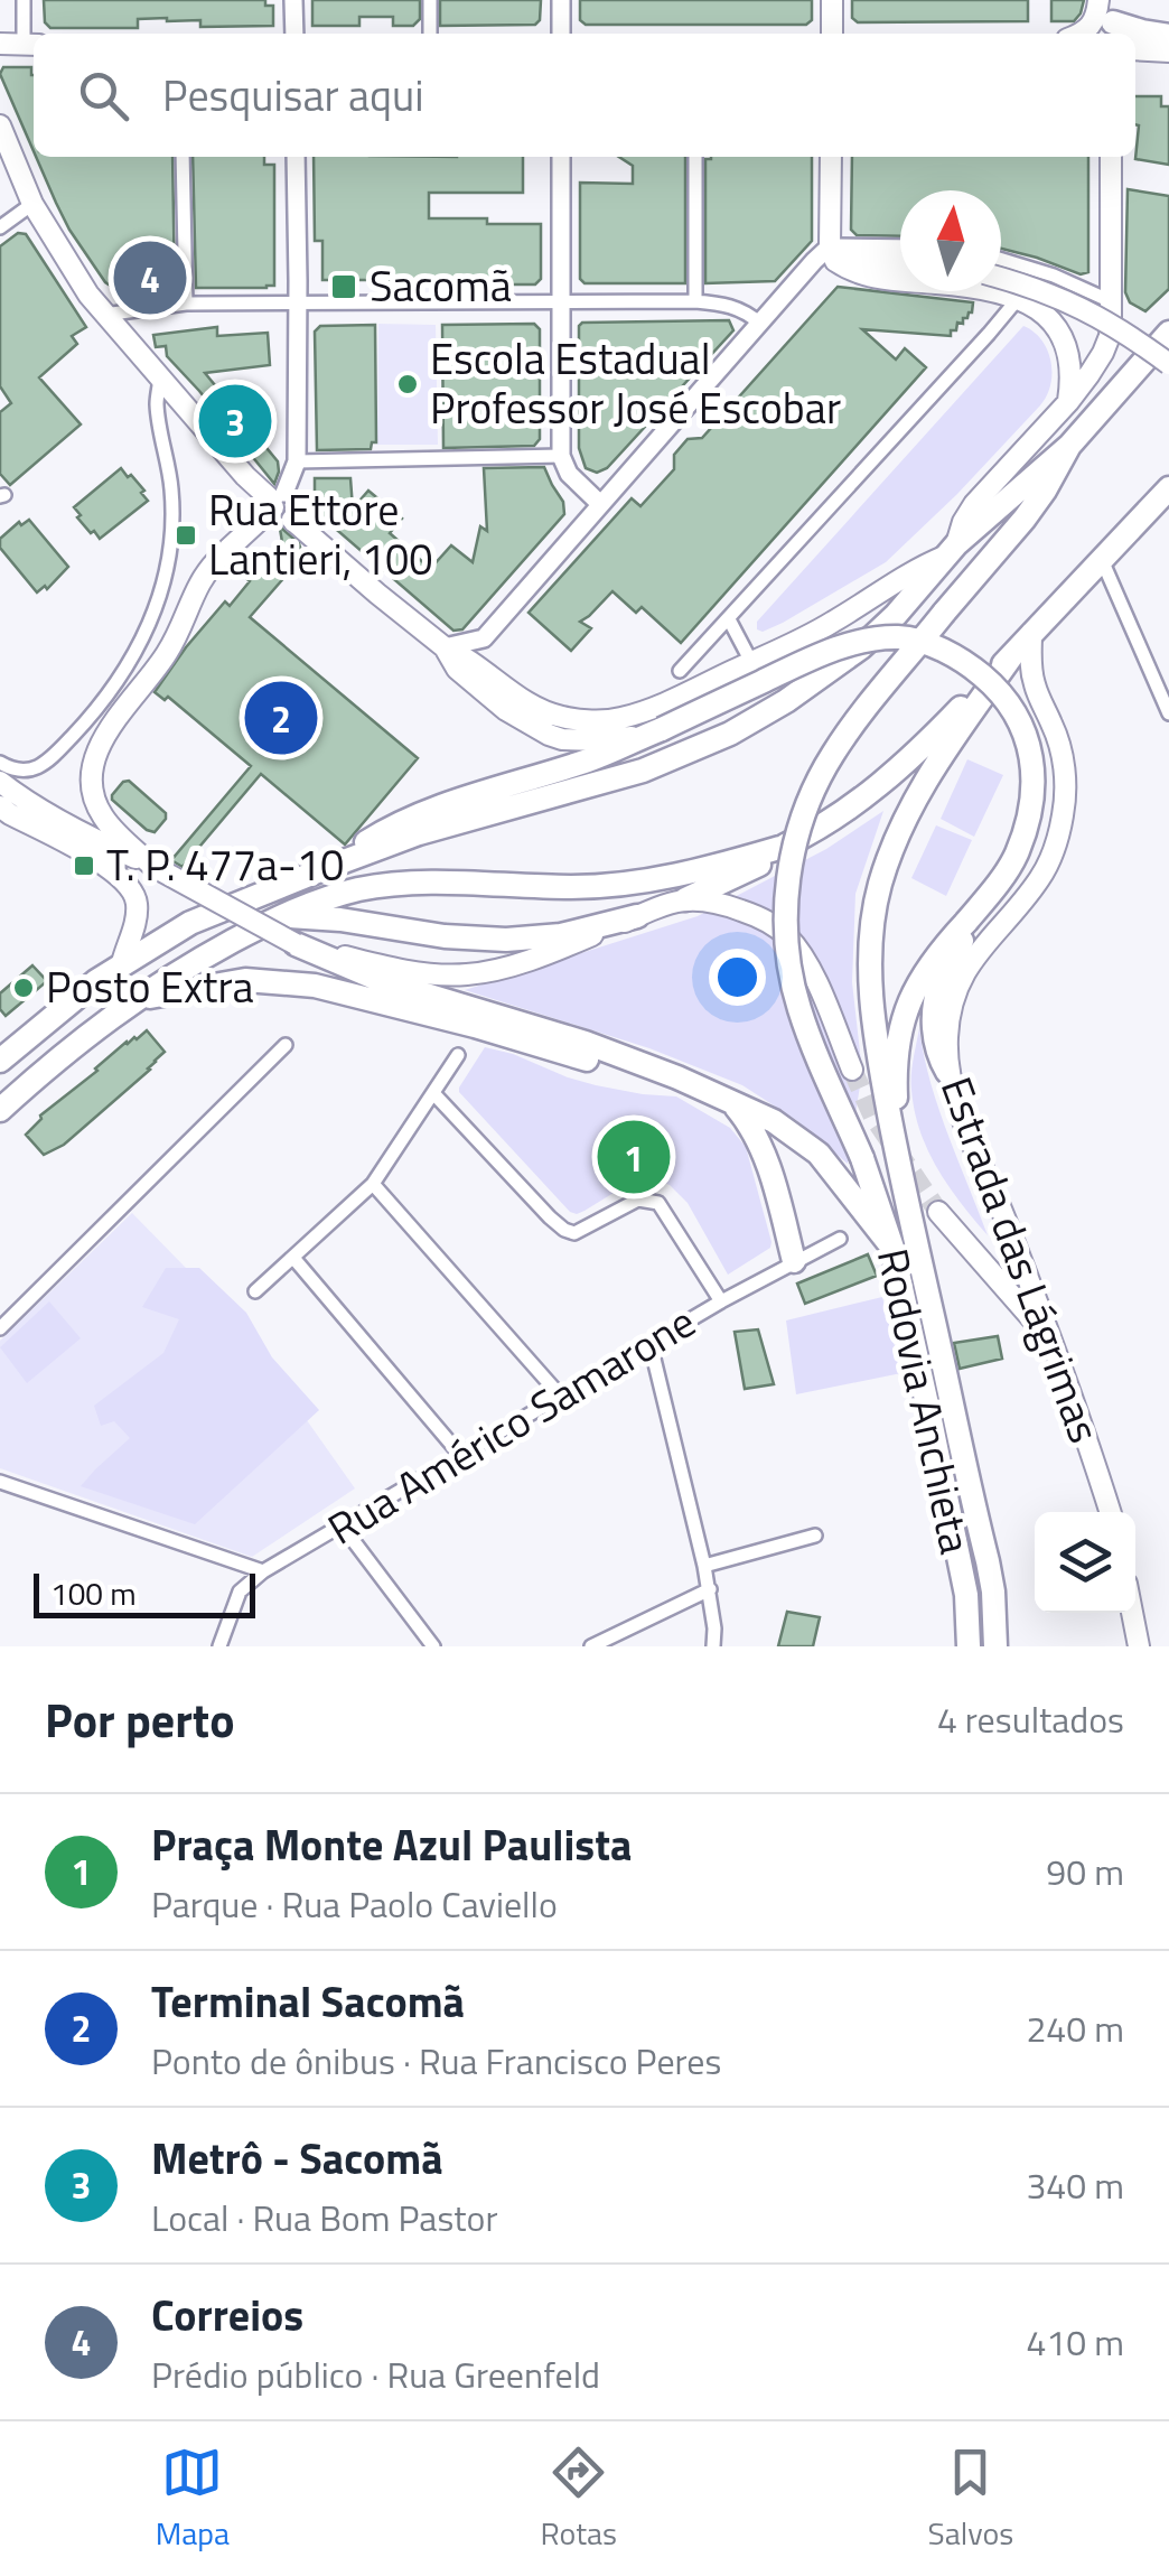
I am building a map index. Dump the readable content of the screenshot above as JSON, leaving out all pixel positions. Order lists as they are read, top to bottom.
{
  "streets": {
    "highway": ["Rodovia Anchieta"],
    "main road": ["Estrada das Lágrimas"],
    "street": ["Rua Américo Samarone"]
  },
  "places": {
    "transit": ["Sacomã", "Rua Ettore Lantieri, 100", "T. P. 477a-10"],
    "other": ["Escola Estadual Professor José Escobar", "Posto Extra"]
  },
  "scale_bar": "100 m",
  "north": "top",
  "page": {
    "search": "Pesquisar aqui",
    "pins": [
      "4",
      "3",
      "2",
      "1"
    ],
    "scale": "100 m",
    "heading": ["Por perto", "4 resultados"],
    "list": [
      {
        "mark": "1",
        "name": "Praça Monte Azul Paulista",
        "note": "Parque · Rua Paolo Caviello",
        "value": "90 m"
      },
      {
        "mark": "2",
        "name": "Terminal Sacomã",
        "note": "Ponto de ônibus · Rua Francisco Peres",
        "value": "240 m"
      },
      {
        "mark": "3",
        "name": "Metrô - Sacomã",
        "note": "Local · Rua Bom Pastor",
        "value": "340 m"
      },
      {
        "mark": "4",
        "name": "Correios",
        "note": "Prédio público · Rua Greenfeld",
        "value": "410 m"
      }
    ],
    "nav": ["Mapa", "Rotas", "Salvos"]
  }
}
